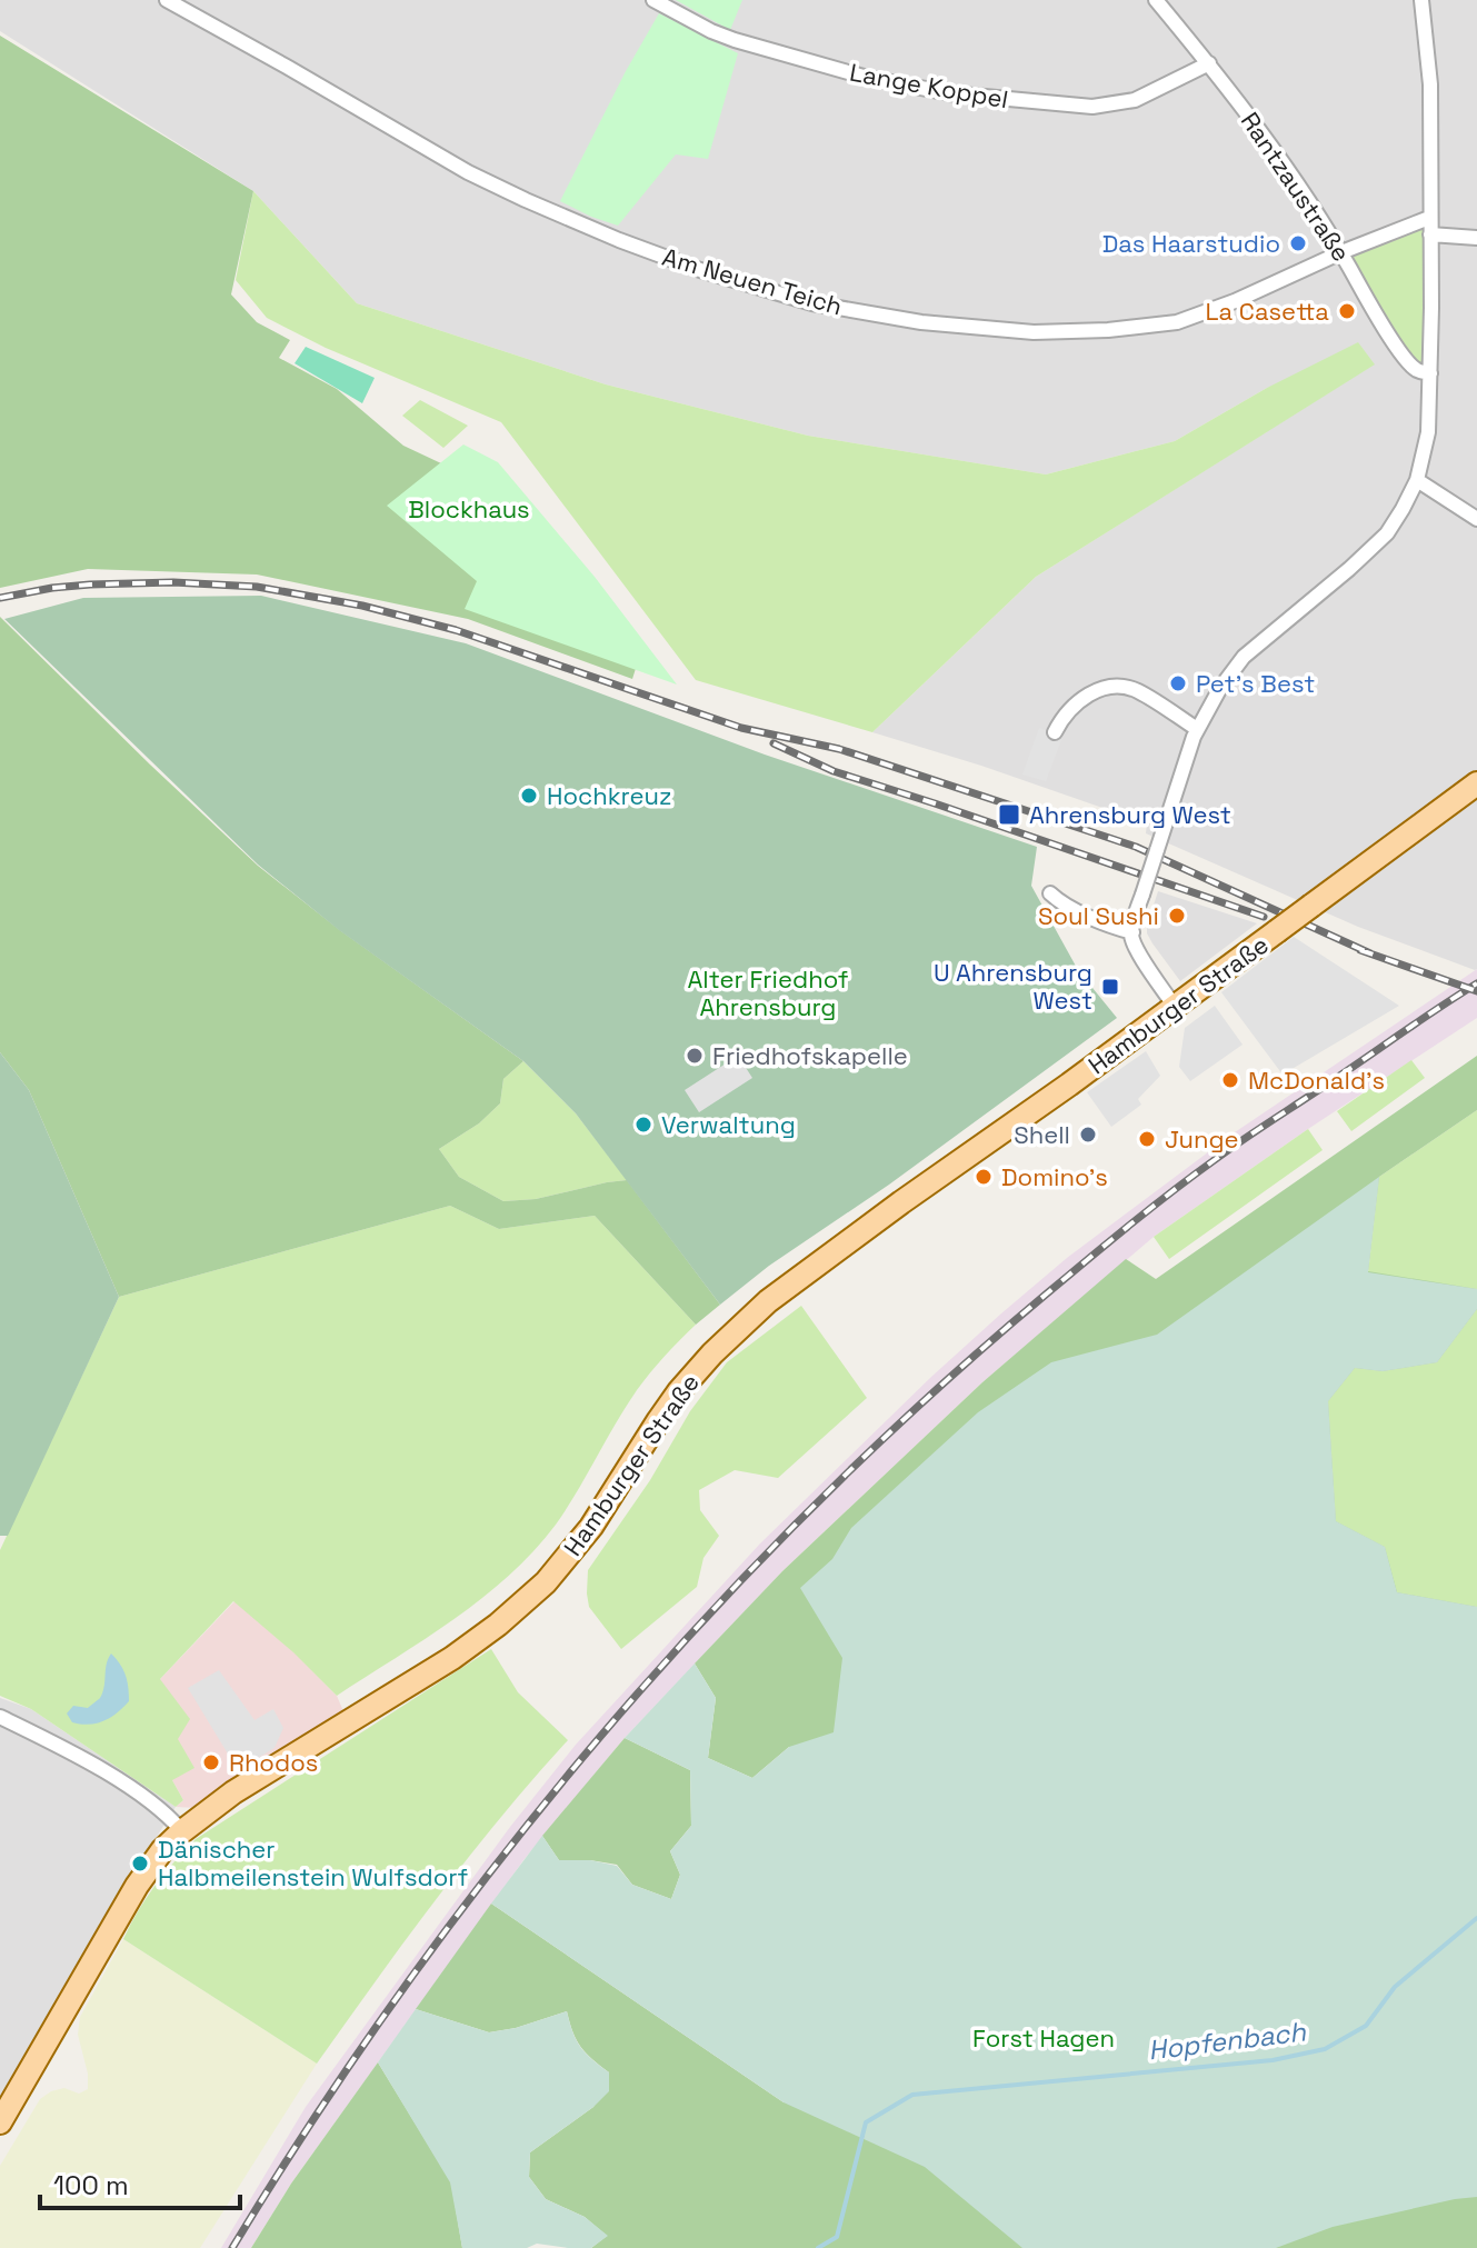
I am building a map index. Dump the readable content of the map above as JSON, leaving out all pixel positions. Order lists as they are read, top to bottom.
{
  "streets": {
    "main road": ["Hamburger Straße"],
    "street": ["Lange Koppel", "Rantzaustraße", "Am Neuen Teich"]
  },
  "crossings": [
    ["Lange Koppel", "Rantzaustraße"],
    ["Rantzaustraße", "Am Neuen Teich"]
  ],
  "water": ["Hopfenbach"],
  "parks": ["Blockhaus", "Alter Friedhof Ahrensburg", "Forst Hagen"],
  "places": {
    "other": [
      "Das Haarstudio",
      "La Casetta",
      "Pet's Best",
      "Hochkreuz",
      "Soul Sushi",
      "Friedhofskapelle",
      "McDonald's",
      "Verwaltung",
      "Shell",
      "Junge",
      "Domino's",
      "Rhodos",
      "Dänischer Halbmeilenstein Wulfsdorf"
    ],
    "transit": ["Ahrensburg West", "U Ahrensburg West"]
  },
  "scale_bar": "100 m"
}
